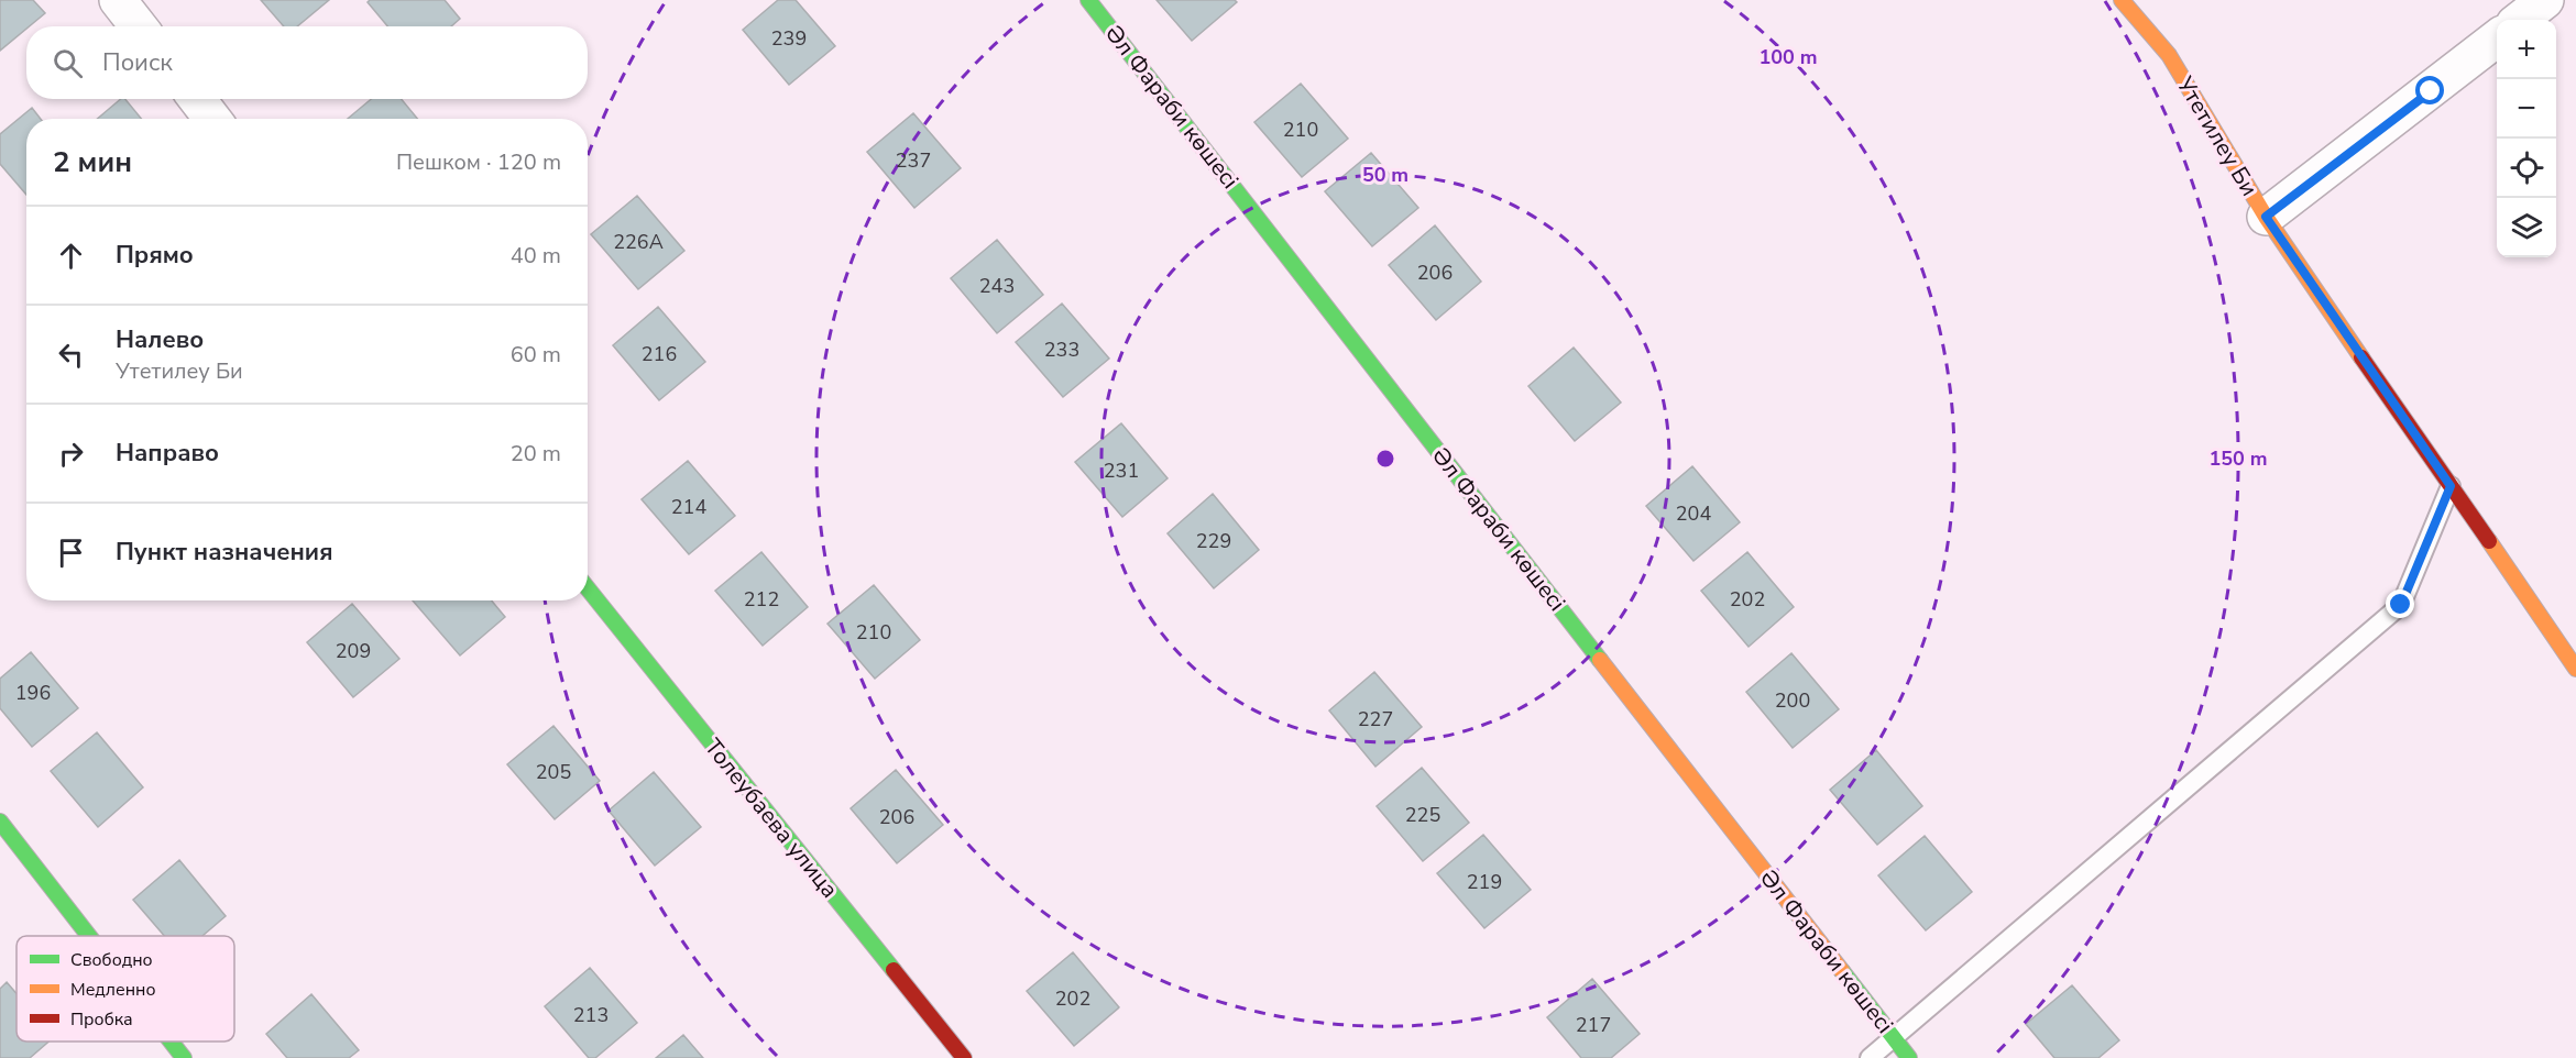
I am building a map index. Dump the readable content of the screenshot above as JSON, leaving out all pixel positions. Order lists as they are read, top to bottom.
{
  "streets": {
    "street": ["Әл Фараби көшесі", "Утетилеу Би", "Толеубаева улица"]
  },
  "house_numbers": [
    "239",
    "210",
    "237",
    "226А",
    "206",
    "243",
    "233",
    "216",
    "231",
    "214",
    "204",
    "229",
    "212",
    "202",
    "210",
    "209",
    "196",
    "200",
    "227",
    "205",
    "225",
    "206",
    "219",
    "202",
    "213",
    "217"
  ],
  "legend": ["Свободно", "Медленно", "Пробка"],
  "page": {
    "map_buttons": ["+", "−"],
    "search": "Поиск",
    "heading": ["2 мин", "Пешком · 120 m"],
    "list": [
      ["Прямо", "40 m"],
      ["Налево", "Утетилеу Би", "60 m"],
      ["Направо", "20 m"],
      "Пункт назначения"
    ]
  },
  "rings": ["100 m", "50 m", "150 m"]
}
